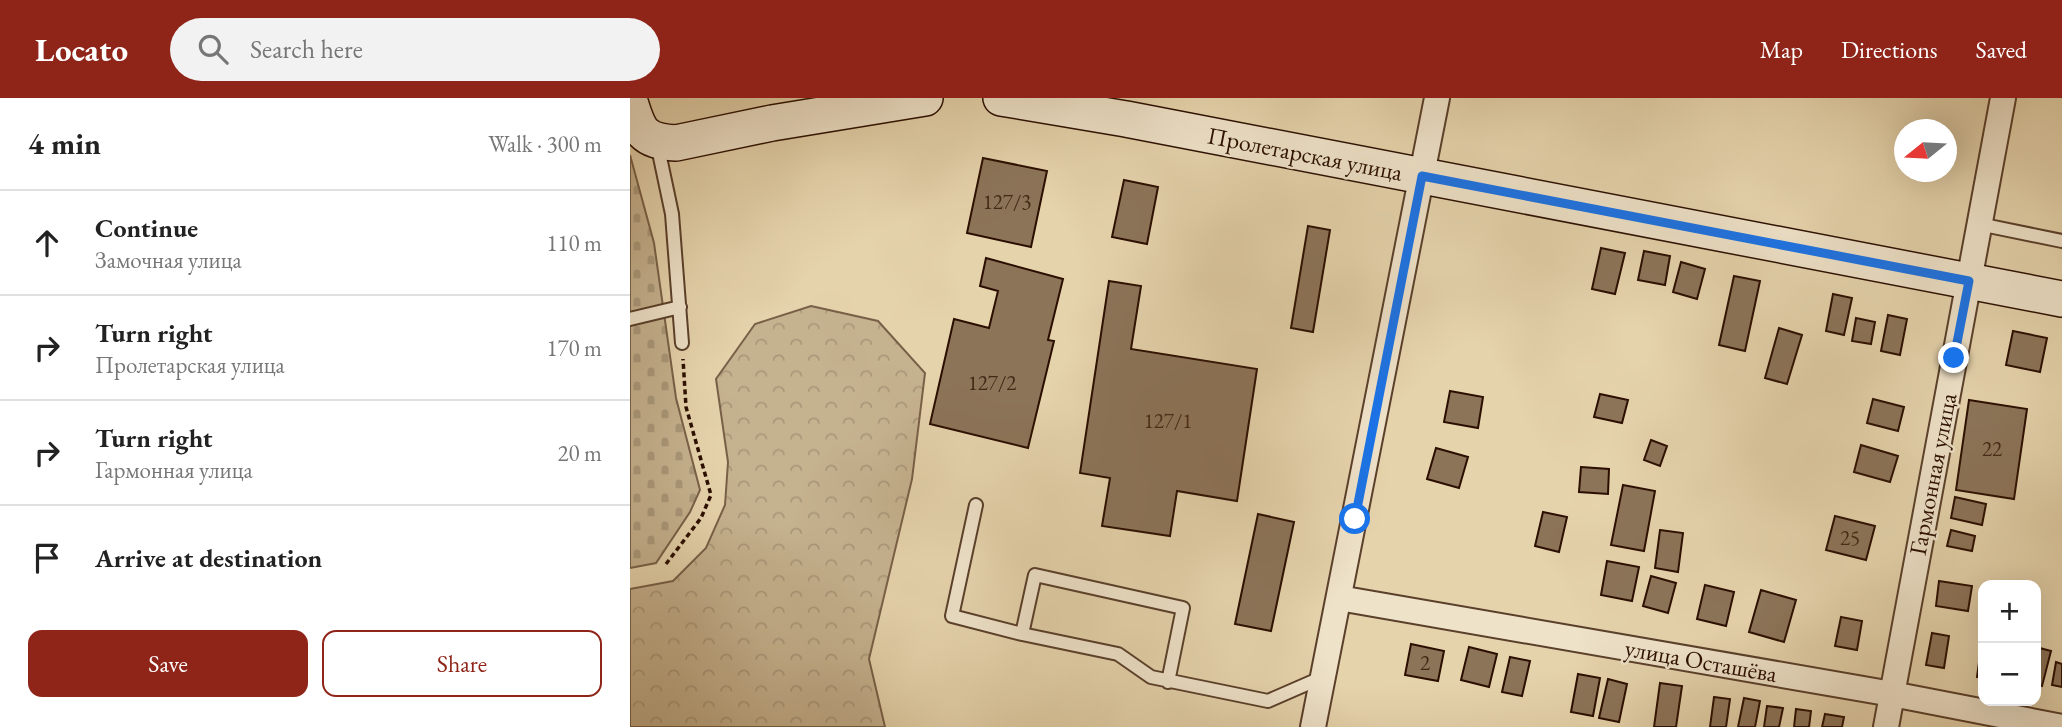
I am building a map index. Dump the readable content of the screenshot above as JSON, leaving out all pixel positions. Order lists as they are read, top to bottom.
{
  "streets": {
    "street": ["Пролетарская улица", "Гармонная улица", "улица Осташёва"]
  },
  "crossings": [
    ["Пролетарская улица", "Гармонная улица"],
    ["Гармонная улица", "улица Осташёва"]
  ],
  "house_numbers": [
    "127/3",
    "127/2",
    "127/1",
    "22",
    "25",
    "2"
  ],
  "north": "left",
  "page": {
    "header": "Locato",
    "search": "Search here",
    "nav": ["Map", "Directions", "Saved"],
    "heading": ["4 min", "Walk · 300 m"],
    "list": [
      ["Continue", "Замочная улица", "110 m"],
      ["Turn right", "Пролетарская улица", "170 m"],
      ["Turn right", "Гармонная улица", "20 m"],
      "Arrive at destination"
    ],
    "map_buttons": ["+", "−"],
    "buttons": ["Save", "Share"]
  }
}
